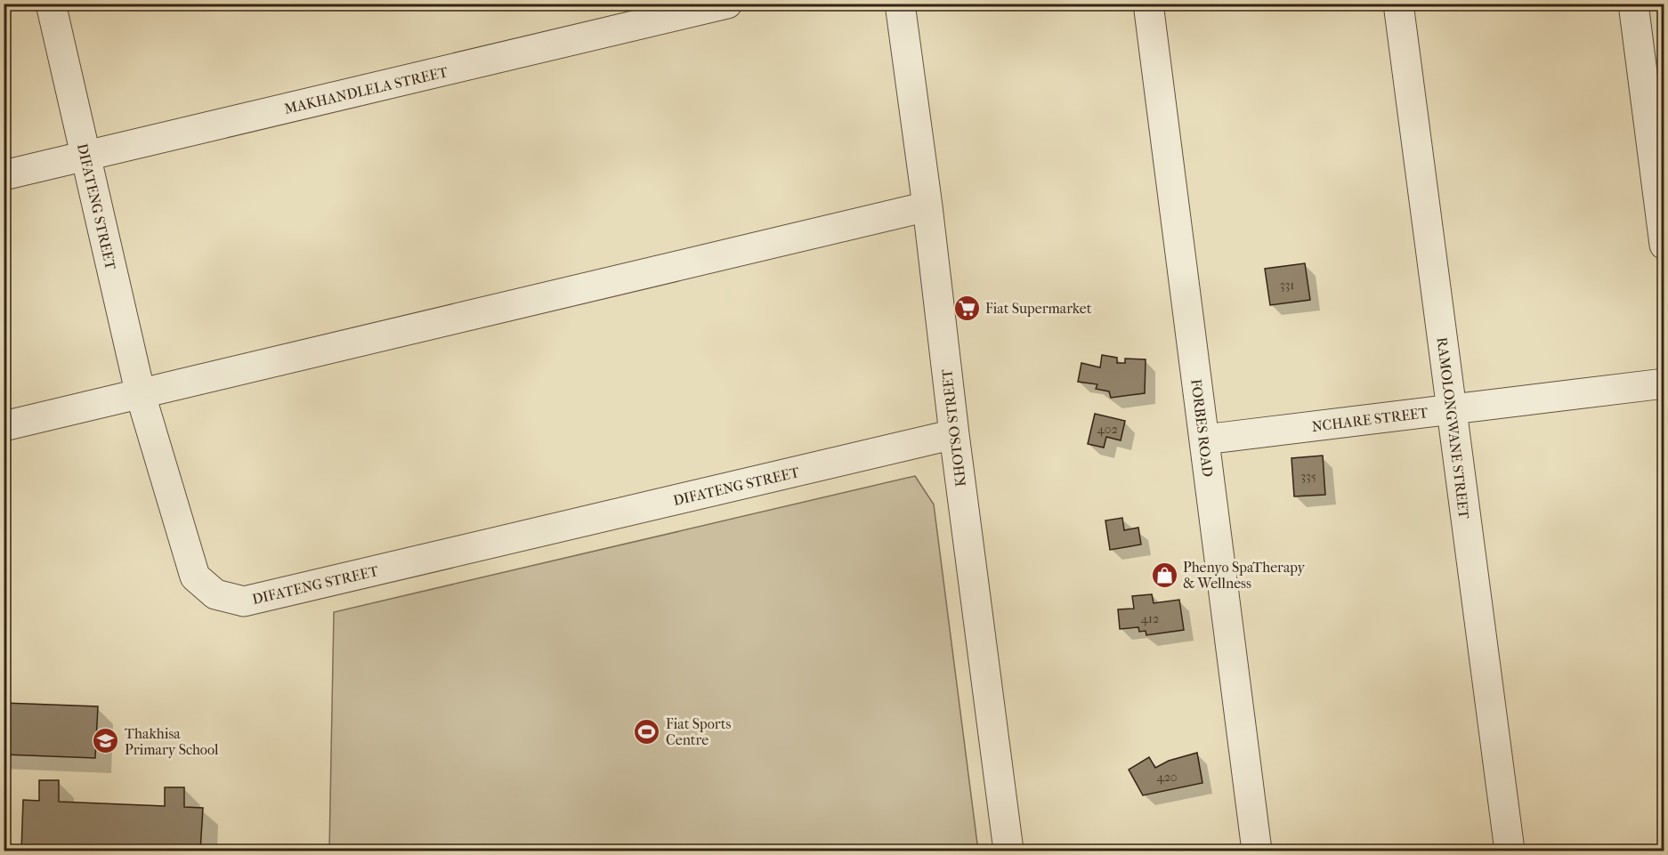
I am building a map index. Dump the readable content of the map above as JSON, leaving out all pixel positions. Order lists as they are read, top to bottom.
{
  "streets": {
    "street": [
      "MAKHANDLELA STREET",
      "DIFATENG STREET",
      "NCHARE STREET",
      "KHOTSO STREET",
      "FORBES ROAD",
      "RAMOLONGWANE STREET"
    ]
  },
  "crossings": [
    ["MAKHANDLELA STREET", "DIFATENG STREET"],
    ["DIFATENG STREET", "KHOTSO STREET"],
    ["NCHARE STREET", "FORBES ROAD"],
    ["NCHARE STREET", "RAMOLONGWANE STREET"]
  ],
  "places": {
    "supermarket": ["Fiat Supermarket"],
    "shop": ["Phenyo SpaTherapy & Wellness"],
    "sports": ["Fiat Sports Centre"],
    "school or university": ["Thakhisa Primary School"]
  },
  "house_numbers": [
    "331",
    "402",
    "335",
    "412",
    "420"
  ]
}
